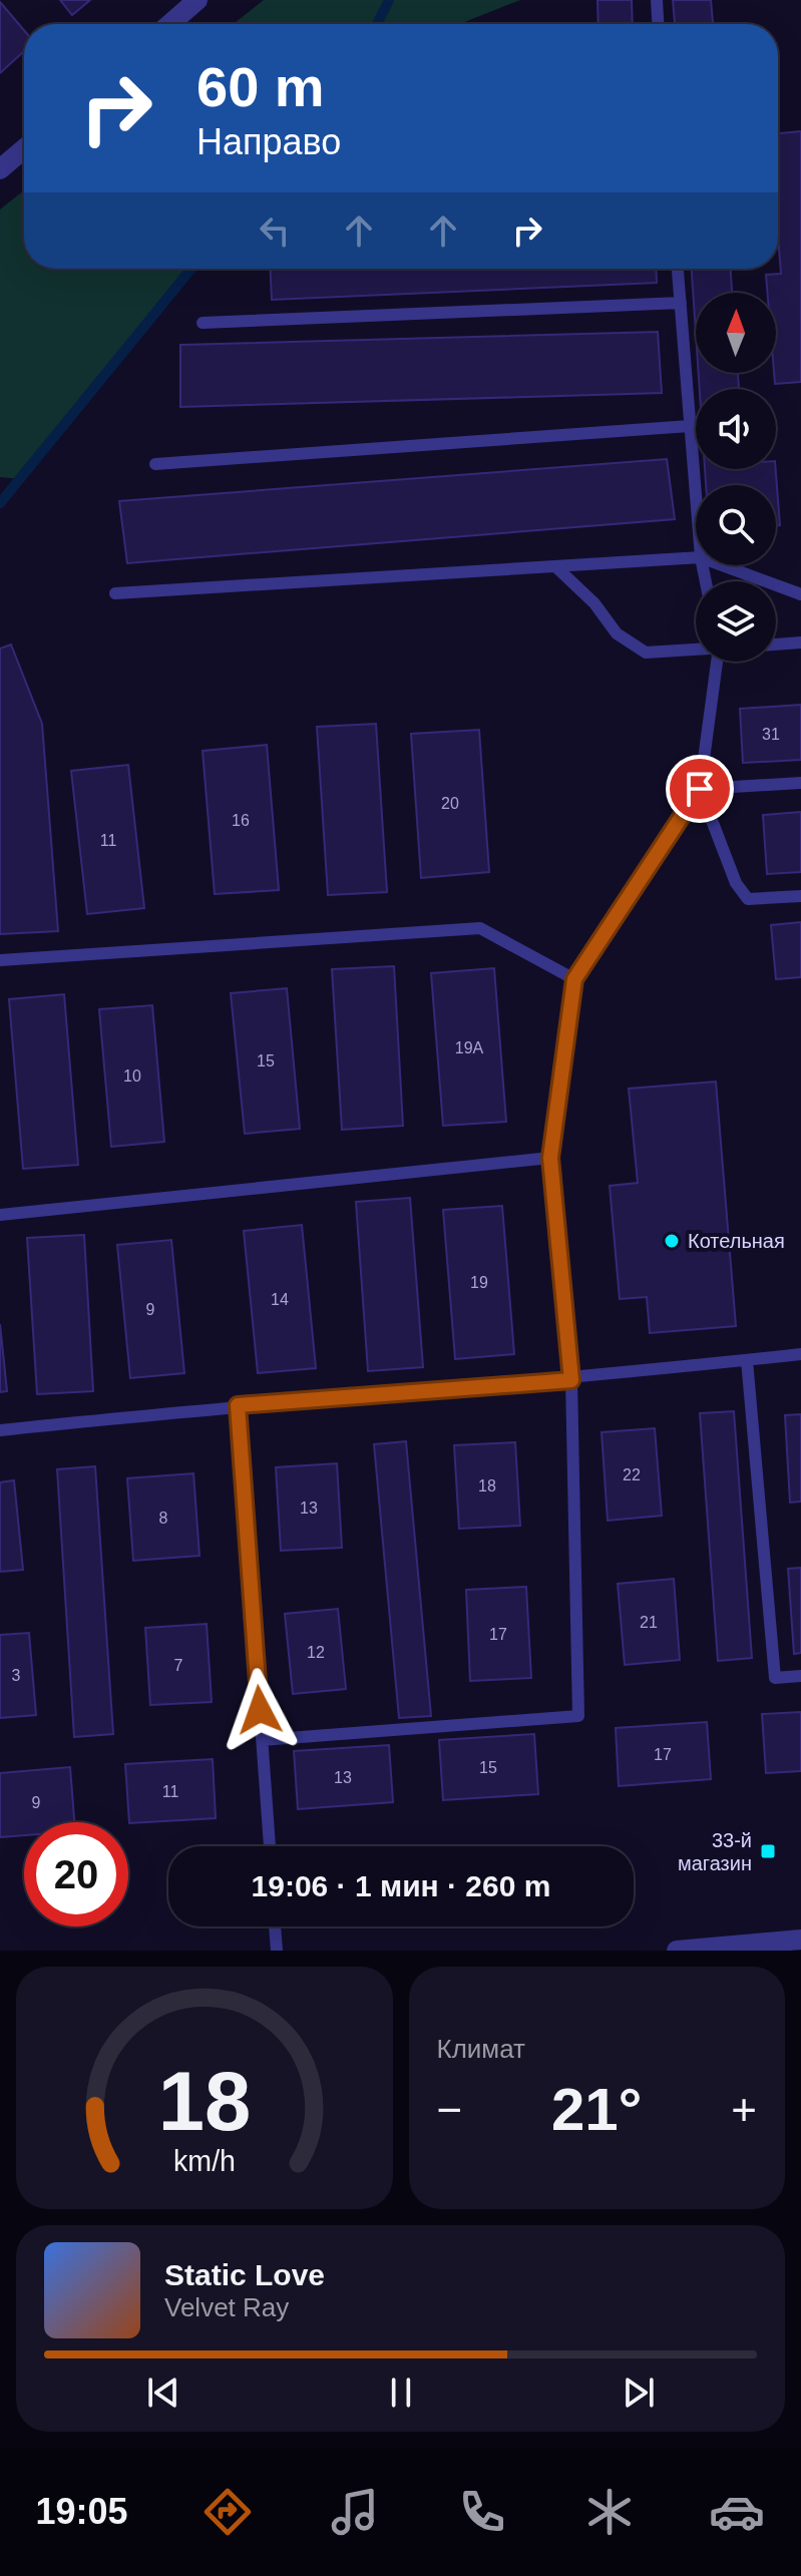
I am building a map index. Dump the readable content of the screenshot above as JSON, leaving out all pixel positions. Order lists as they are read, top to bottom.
{
  "places": {
    "other": ["Котельная"],
    "transit": ["33-й магазин"]
  },
  "house_numbers": [
    "31",
    "20",
    "16",
    "11",
    "19А",
    "15",
    "10",
    "19",
    "14",
    "9",
    "22",
    "18",
    "13",
    "8",
    "21",
    "17",
    "12",
    "7",
    "3",
    "17",
    "15",
    "13",
    "11",
    "9"
  ],
  "north": "top",
  "page": {
    "turn": ["60 m", "Направо"],
    "limit": "20",
    "trip": "19:06 · 1 мин · 260 m",
    "tile": "Климат",
    "heat": ["−", "21°", "+"],
    "song": ["Static Love", "Velvet Ray"],
    "tabs": "19:05",
    "gauge": ["18", "km/h"]
  }
}
